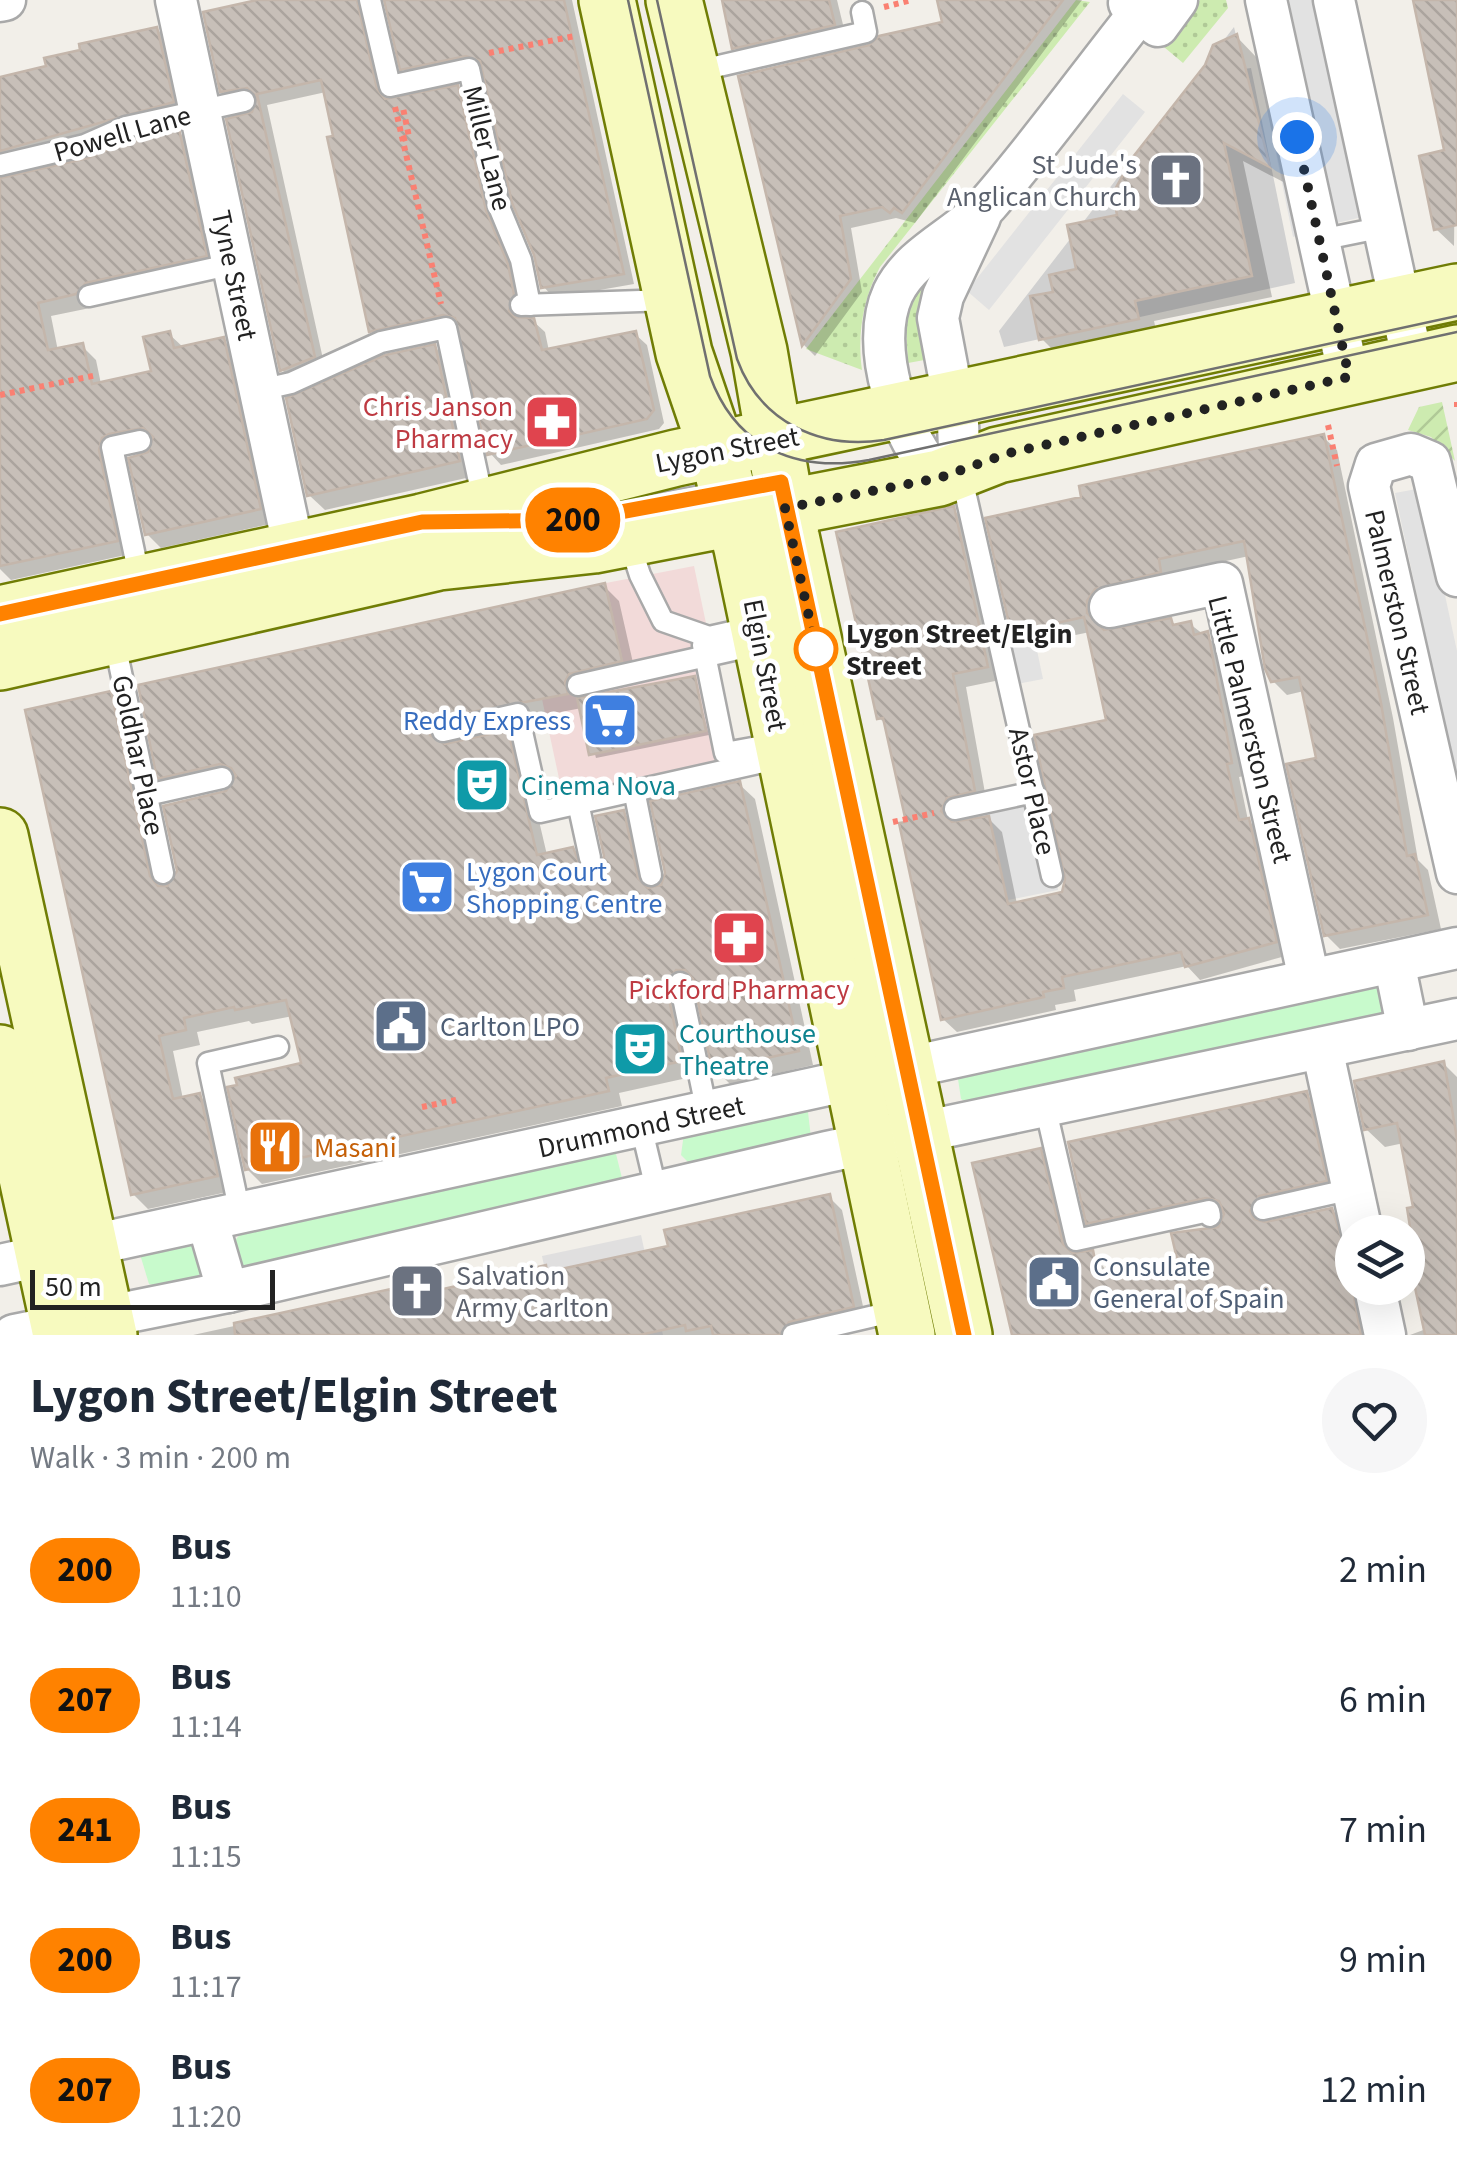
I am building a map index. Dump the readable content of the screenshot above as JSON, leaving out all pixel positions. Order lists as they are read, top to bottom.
{
  "streets": {
    "street": [
      "Tyne Street",
      "Lygon Street",
      "Palmerston Street",
      "Elgin Street",
      "Little Palmerston Street",
      "Drummond Street"
    ],
    "lane": [
      "Powell Lane",
      "Miller Lane",
      "Goldhar Place",
      "Astor Place"
    ]
  },
  "crossings": [
    ["Powell Lane", "Tyne Street"],
    ["Miller Lane", "Elgin Street"],
    ["Tyne Street", "Lygon Street"],
    ["Lygon Street", "Elgin Street"],
    ["Lygon Street", "Goldhar Place"],
    ["Lygon Street", "Astor Place"],
    ["Elgin Street", "Drummond Street"],
    ["Little Palmerston Street", "Drummond Street"]
  ],
  "places": {
    "church": ["St Jude's Anglican Church", "Salvation Army Carlton"],
    "pharmacy": ["Chris Janson Pharmacy", "Pickford Pharmacy"],
    "other": ["Lygon Street/Elgin Street"],
    "supermarket": ["Reddy Express", "Lygon Court Shopping Centre"],
    "theatre": ["Cinema Nova", "Courthouse Theatre"],
    "public building": ["Carlton LPO", "Consulate General of Spain"],
    "restaurant": ["Masani"]
  },
  "lines": ["bus line 200"],
  "scale_bar": "50 m",
  "page": {
    "on_map": "200",
    "scale": "50 m",
    "heading": ["Lygon Street/Elgin Street", "Walk · 3 min · 200 m"],
    "list": [
      {
        "mark": "200",
        "name": "Bus",
        "note": "11:10",
        "value": "2 min"
      },
      {
        "mark": "207",
        "name": "Bus",
        "note": "11:14",
        "value": "6 min"
      },
      {
        "mark": "241",
        "name": "Bus",
        "note": "11:15",
        "value": "7 min"
      },
      {
        "mark": "200",
        "name": "Bus",
        "note": "11:17",
        "value": "9 min"
      },
      {
        "mark": "207",
        "name": "Bus",
        "note": "11:20",
        "value": "12 min"
      }
    ]
  }
}
